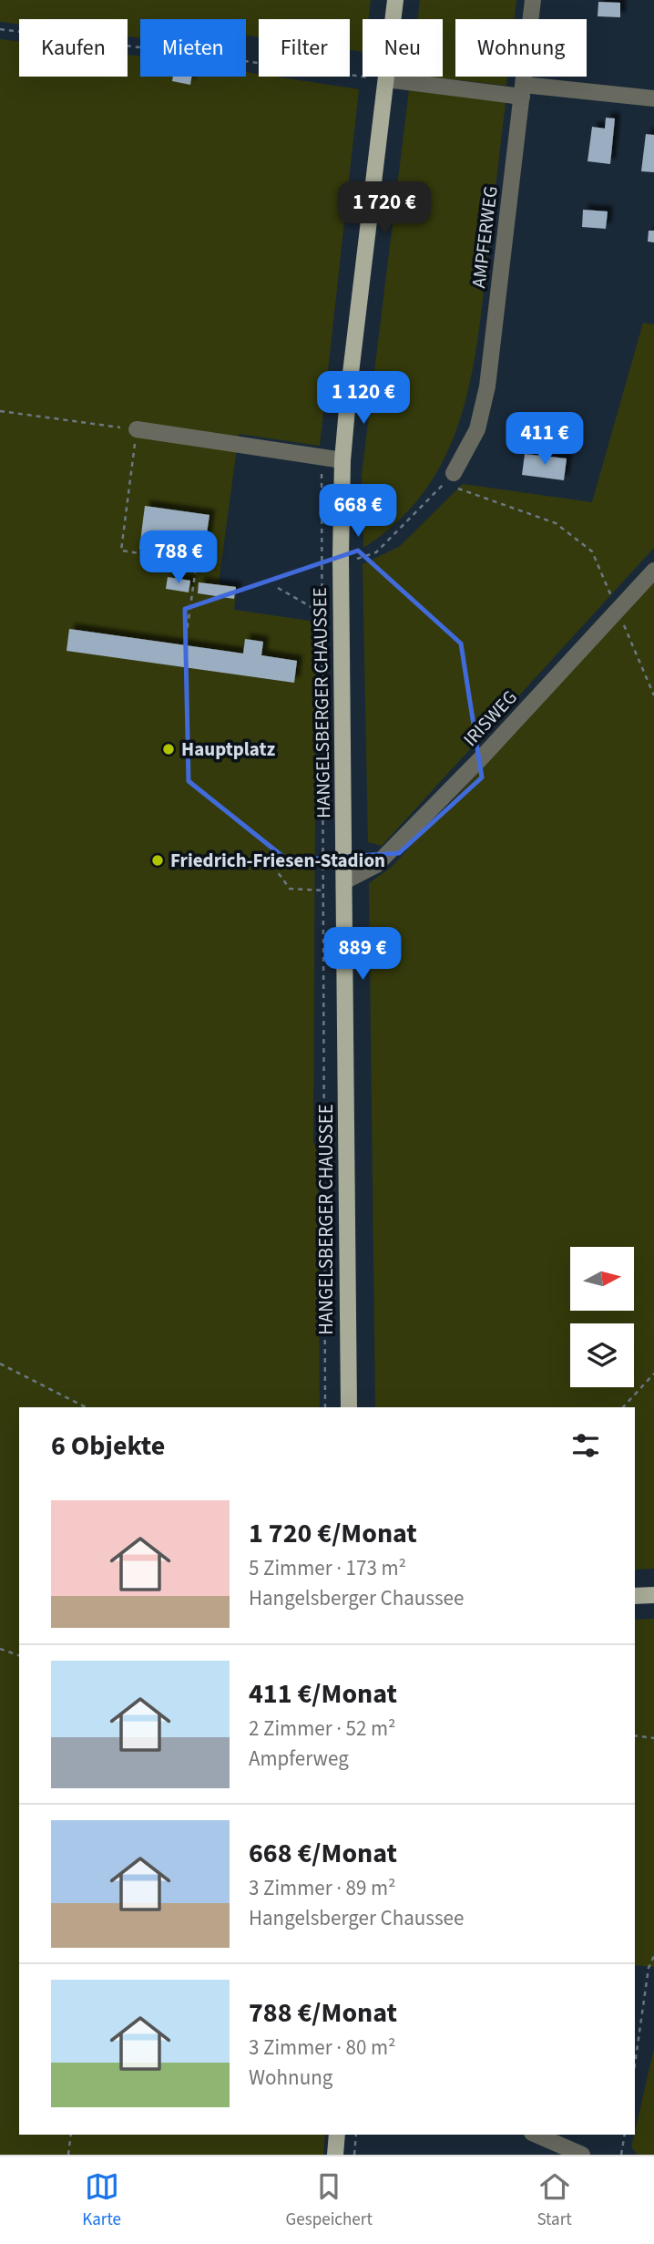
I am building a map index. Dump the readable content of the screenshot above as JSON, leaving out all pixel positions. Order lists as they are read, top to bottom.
{
  "streets": {
    "main road": ["HANGELSBERGER CHAUSSEE"],
    "street": ["AMPFERWEG", "IRISWEG"]
  },
  "crossings": [
    ["HANGELSBERGER CHAUSSEE", "IRISWEG"]
  ],
  "places": ["Hauptplatz", "Friedrich-Friesen-Stadion"],
  "north": "right",
  "page": {
    "chip": [
      "Kaufen",
      "Mieten",
      "Filter",
      "Neu",
      "Wohnung"
    ],
    "price": [
      "1 720 €",
      "1 120 €",
      "411 €",
      "668 €",
      "788 €",
      "889 €"
    ],
    "heading": "6 Objekte",
    "list": [
      {
        "name": "1 720 €/Monat",
        "note": "5 Zimmer · 173 m² · Hangelsberger Chaussee"
      },
      {
        "name": "411 €/Monat",
        "note": "2 Zimmer · 52 m² · Ampferweg"
      },
      {
        "name": "668 €/Monat",
        "note": "3 Zimmer · 89 m² · Hangelsberger Chaussee"
      },
      {
        "name": "788 €/Monat",
        "note": "3 Zimmer · 80 m² · Wohnung"
      }
    ],
    "tabs": ["Karte", "Gespeichert", "Start"]
  }
}
